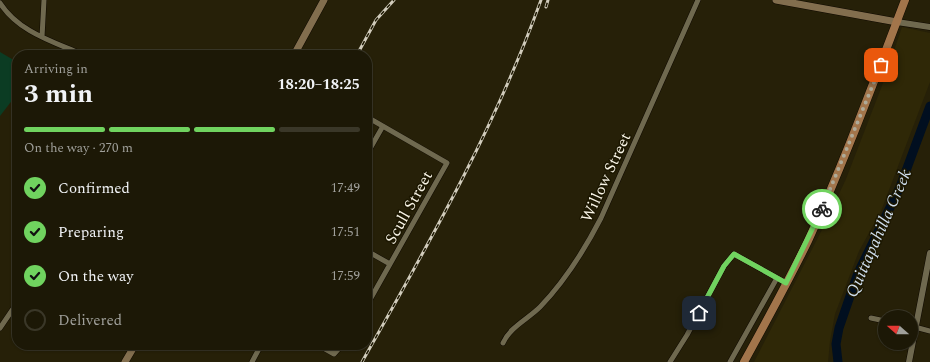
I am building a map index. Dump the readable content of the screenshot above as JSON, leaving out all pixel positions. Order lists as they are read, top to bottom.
{
  "streets": {
    "street": ["Willow Street", "Scull Street"]
  },
  "water": ["Quittapahilla Creek"],
  "north": "left",
  "page": {
    "heading": ["3 min", "Arriving in", "18:20–18:25"],
    "bar": "On the way · 270 m",
    "list": [
      ["Confirmed", "17:49"],
      ["Preparing", "17:51"],
      ["On the way", "17:59"],
      "Delivered"
    ]
  }
}
